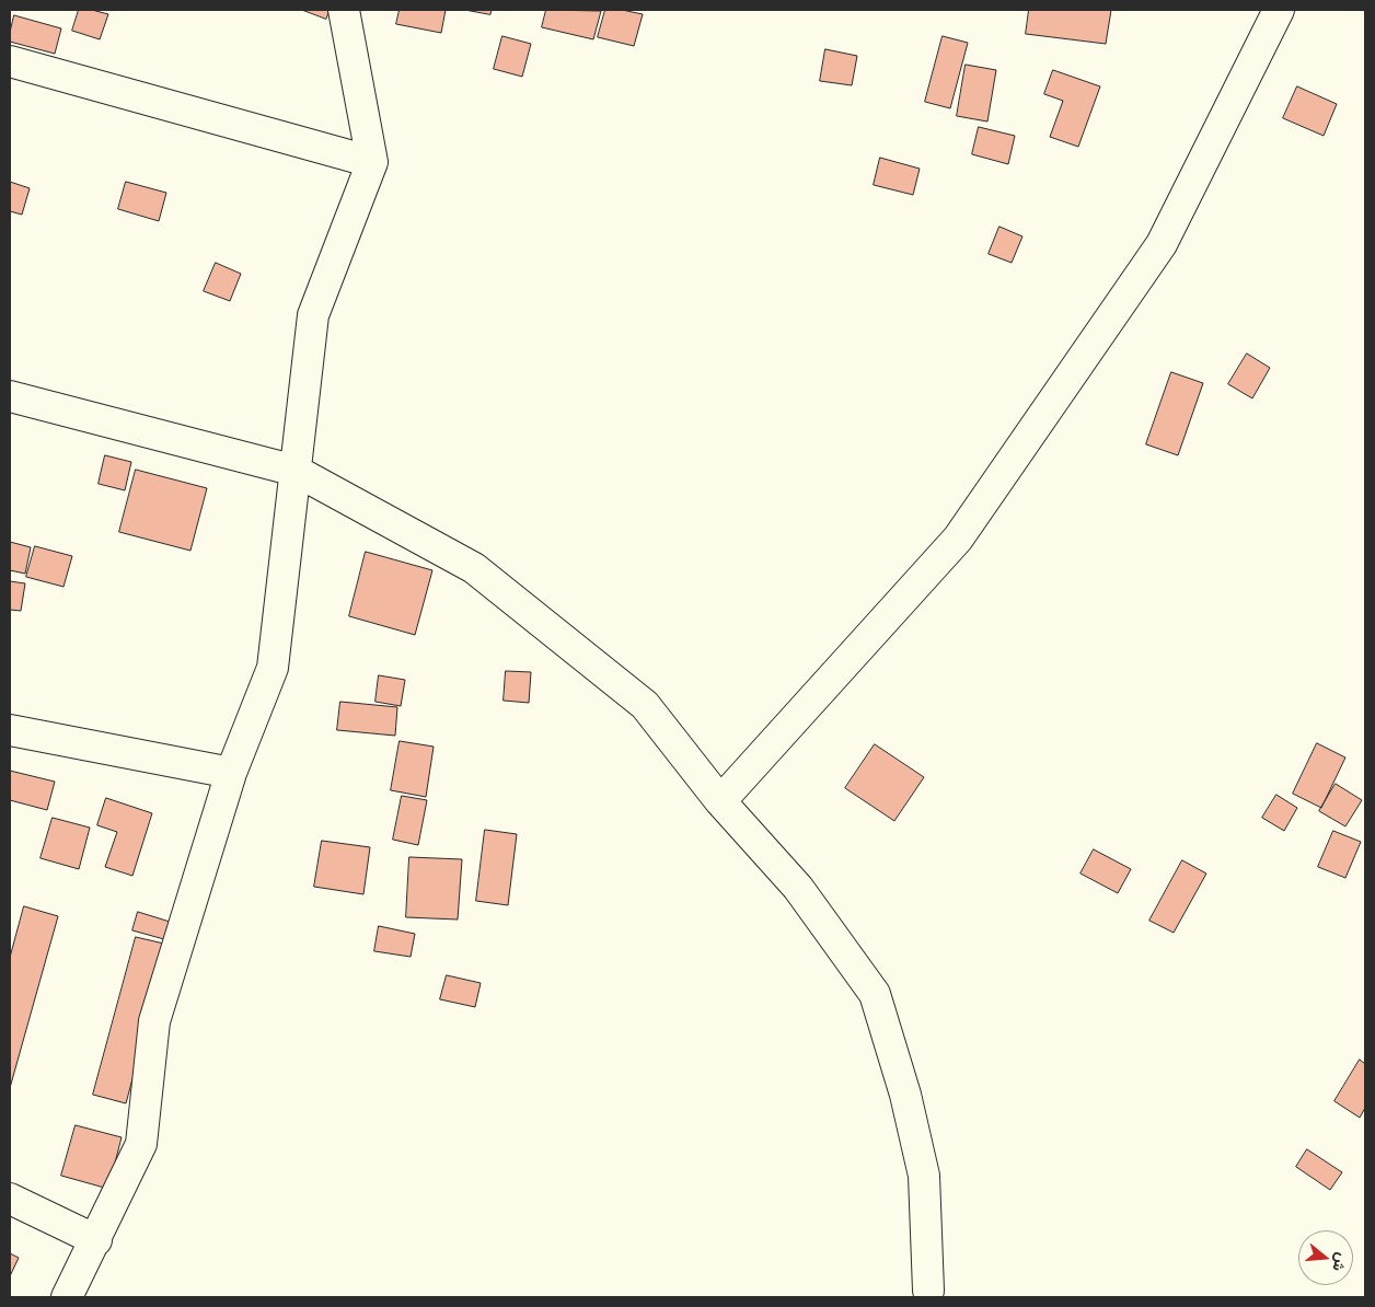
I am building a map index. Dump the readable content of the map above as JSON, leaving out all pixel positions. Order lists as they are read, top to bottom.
{
  "north": "right"
}
